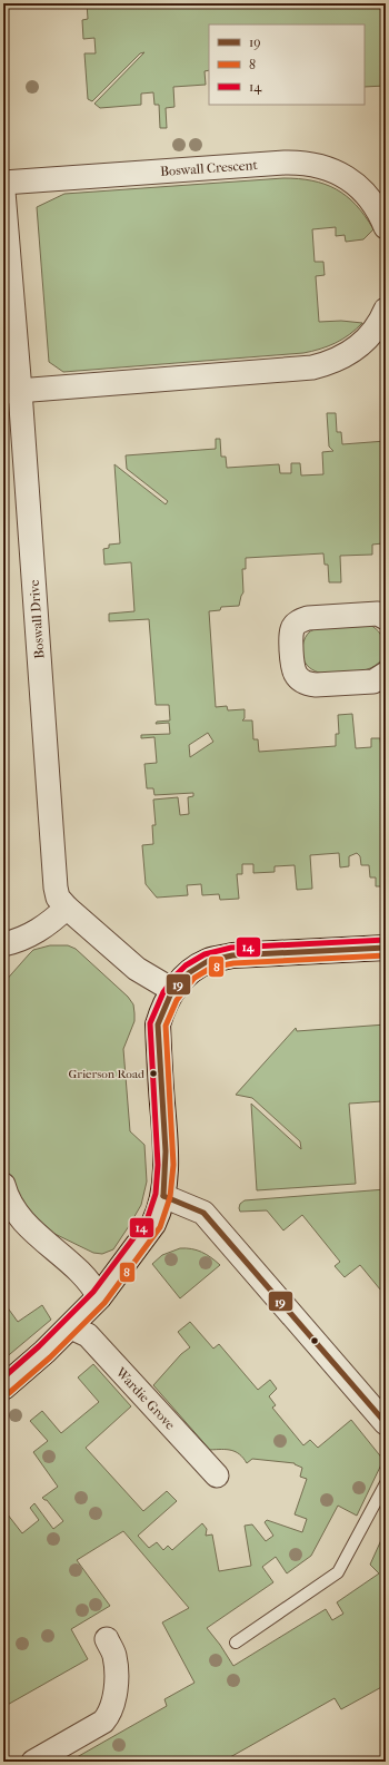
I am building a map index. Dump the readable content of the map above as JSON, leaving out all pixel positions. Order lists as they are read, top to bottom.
{
  "streets": {
    "street": ["Boswall Crescent", "Boswall Drive", "Wardie Grove"]
  },
  "places": ["Grierson Road"],
  "lines": ["transit line 14", "transit line 19", "transit line 8"],
  "legend": ["19", "8", "14"]
}
